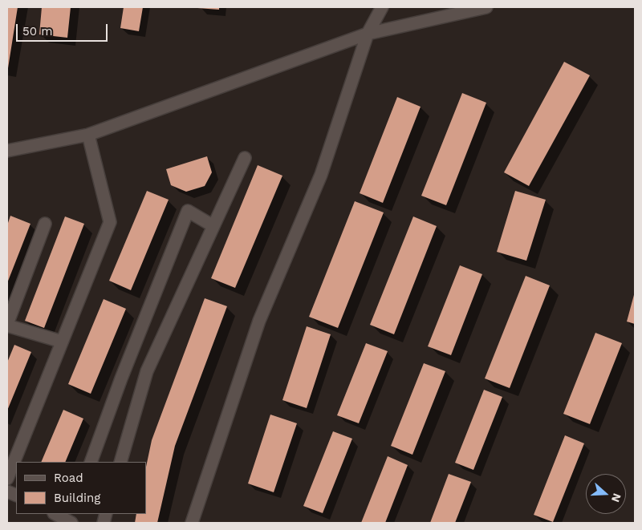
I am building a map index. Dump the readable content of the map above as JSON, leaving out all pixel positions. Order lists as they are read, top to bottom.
{
  "legend": ["Road", "Building"],
  "scale_bar": "50 m",
  "north": "right"
}
